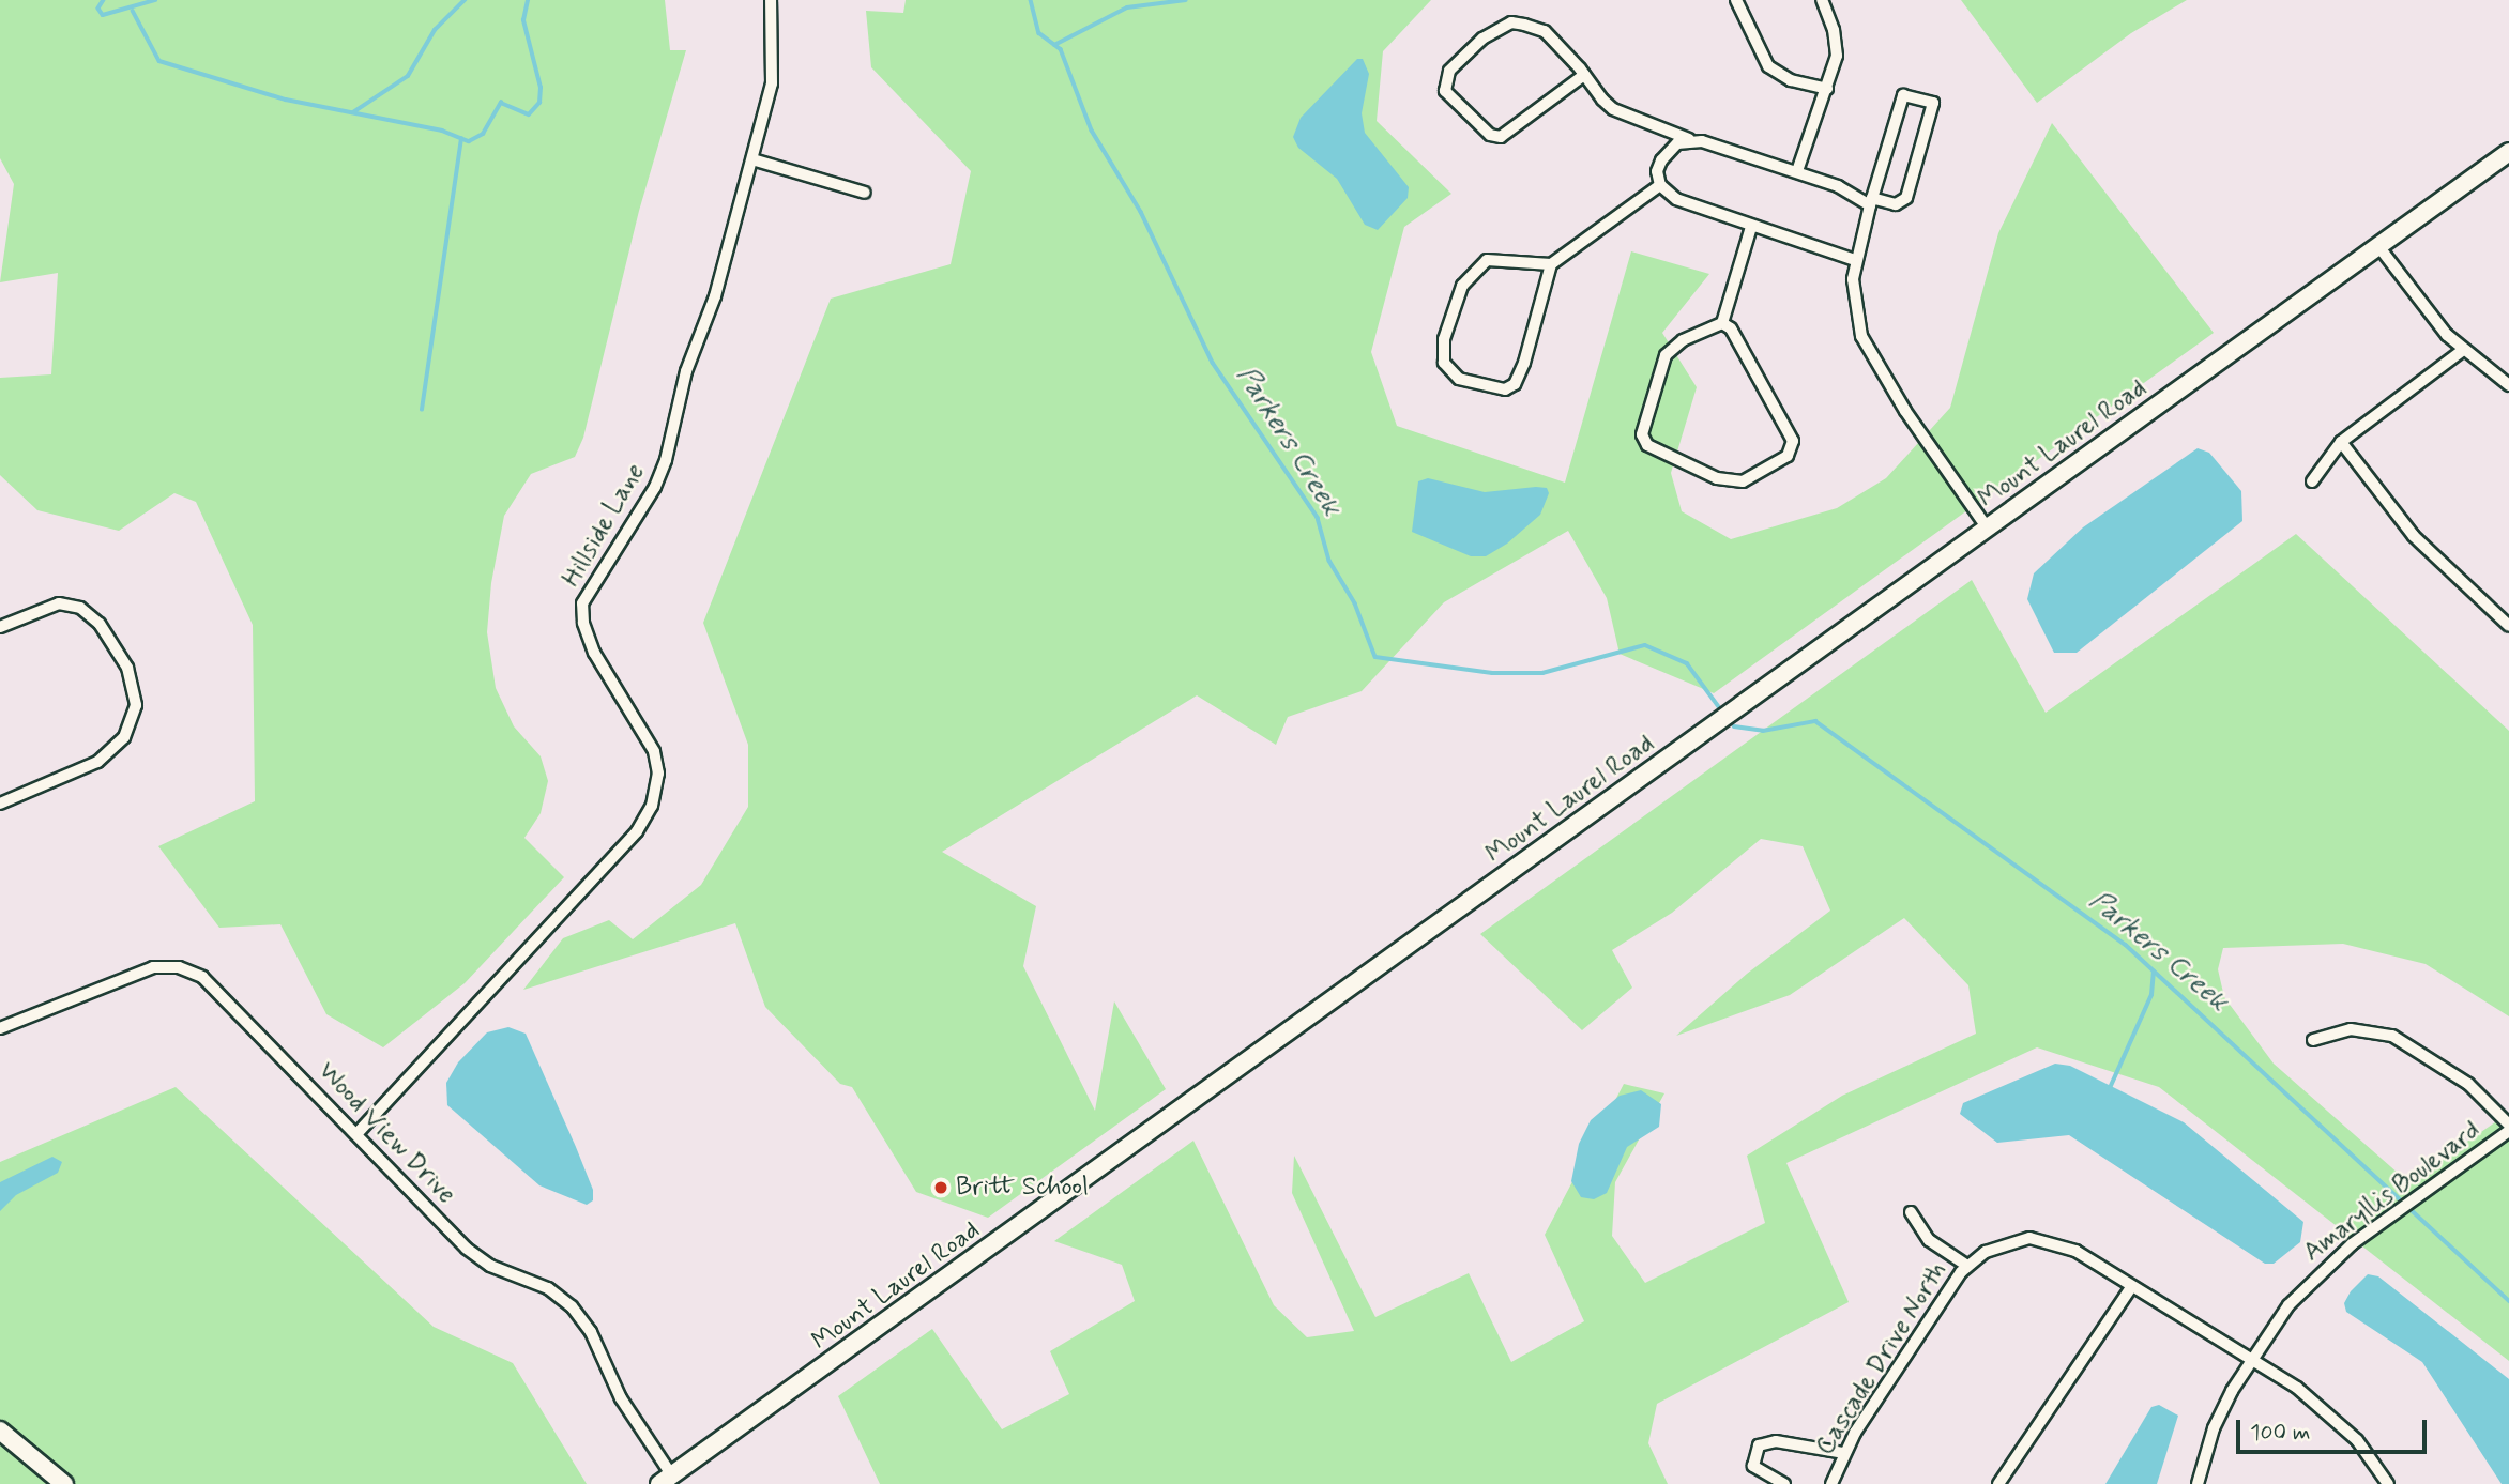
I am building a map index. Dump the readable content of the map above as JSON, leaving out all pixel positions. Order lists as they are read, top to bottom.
{
  "streets": {
    "main road": ["Mount Laurel Road"],
    "street": [
      "Hillside Lane",
      "Wood View Drive",
      "Amaryllis Boulevard",
      "Cascade Drive North"
    ]
  },
  "crossings": [
    ["Mount Laurel Road", "Wood View Drive"],
    ["Hillside Lane", "Wood View Drive"],
    ["Amaryllis Boulevard", "Cascade Drive North"]
  ],
  "water": ["Parkers Creek"],
  "places": ["Britt School"],
  "scale_bar": "100 m"
}
